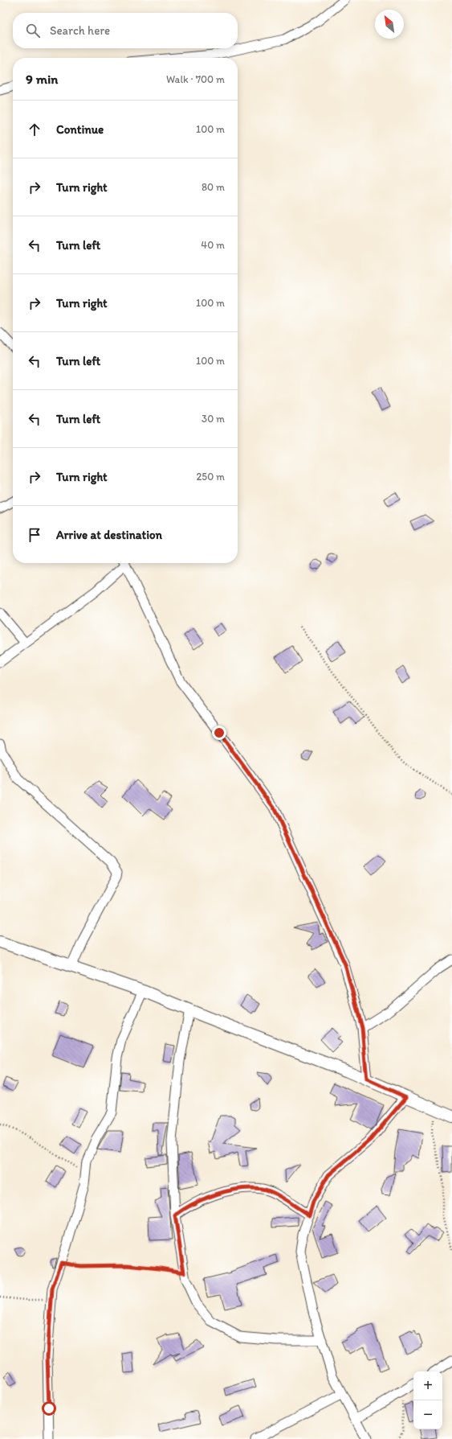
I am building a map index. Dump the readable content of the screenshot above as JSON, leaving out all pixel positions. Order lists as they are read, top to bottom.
{
  "north": "top left",
  "page": {
    "search": "Search here",
    "heading": ["9 min", "Walk · 700 m"],
    "list": [
      ["Continue", "100 m"],
      ["Turn right", "80 m"],
      ["Turn left", "40 m"],
      ["Turn right", "100 m"],
      ["Turn left", "100 m"],
      ["Turn left", "30 m"],
      ["Turn right", "250 m"],
      "Arrive at destination"
    ],
    "map_buttons": ["+", "−"]
  }
}
